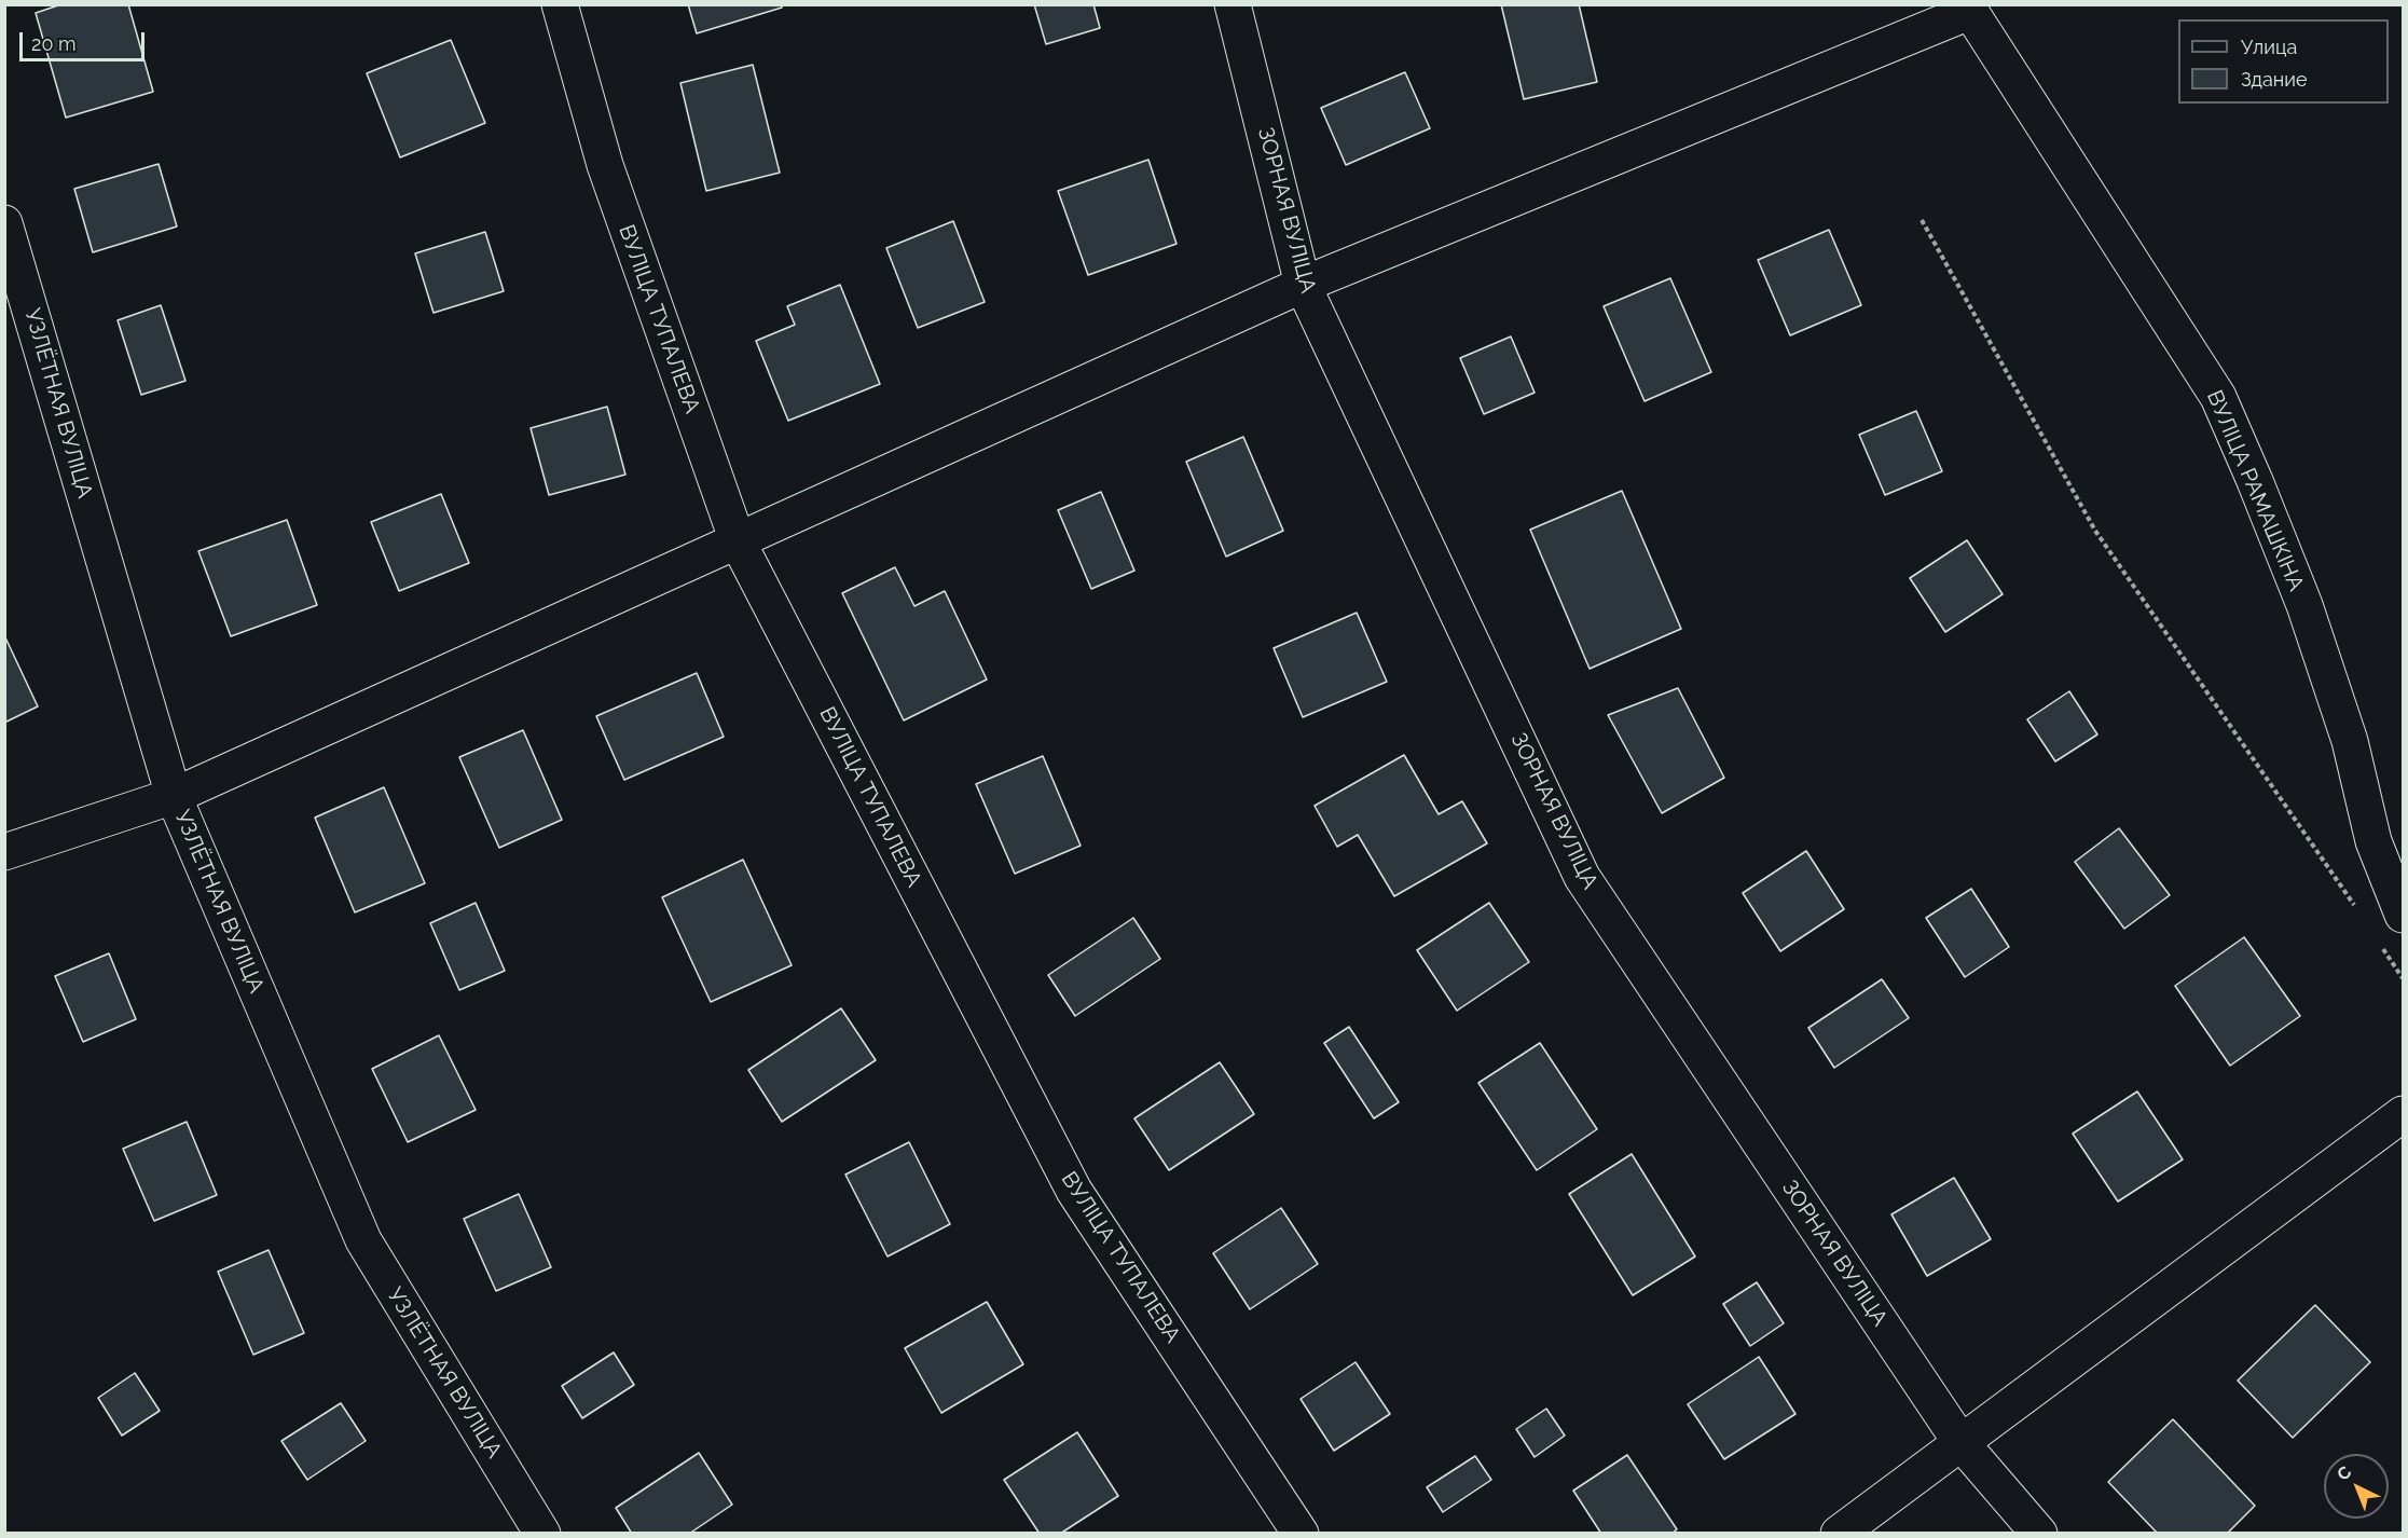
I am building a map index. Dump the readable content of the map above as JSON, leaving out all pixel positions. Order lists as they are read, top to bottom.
{
  "streets": {
    "street": [
      "ЗОРНАЯ ВУЛІЦА",
      "ВУЛІЦА ТУПАЛЕВА",
      "УЗЛЁТНАЯ ВУЛІЦА",
      "ВУЛІЦА РАМАШКІНА"
    ]
  },
  "legend": ["Улица", "Здание"],
  "scale_bar": "20 m",
  "north": "top left"
}
